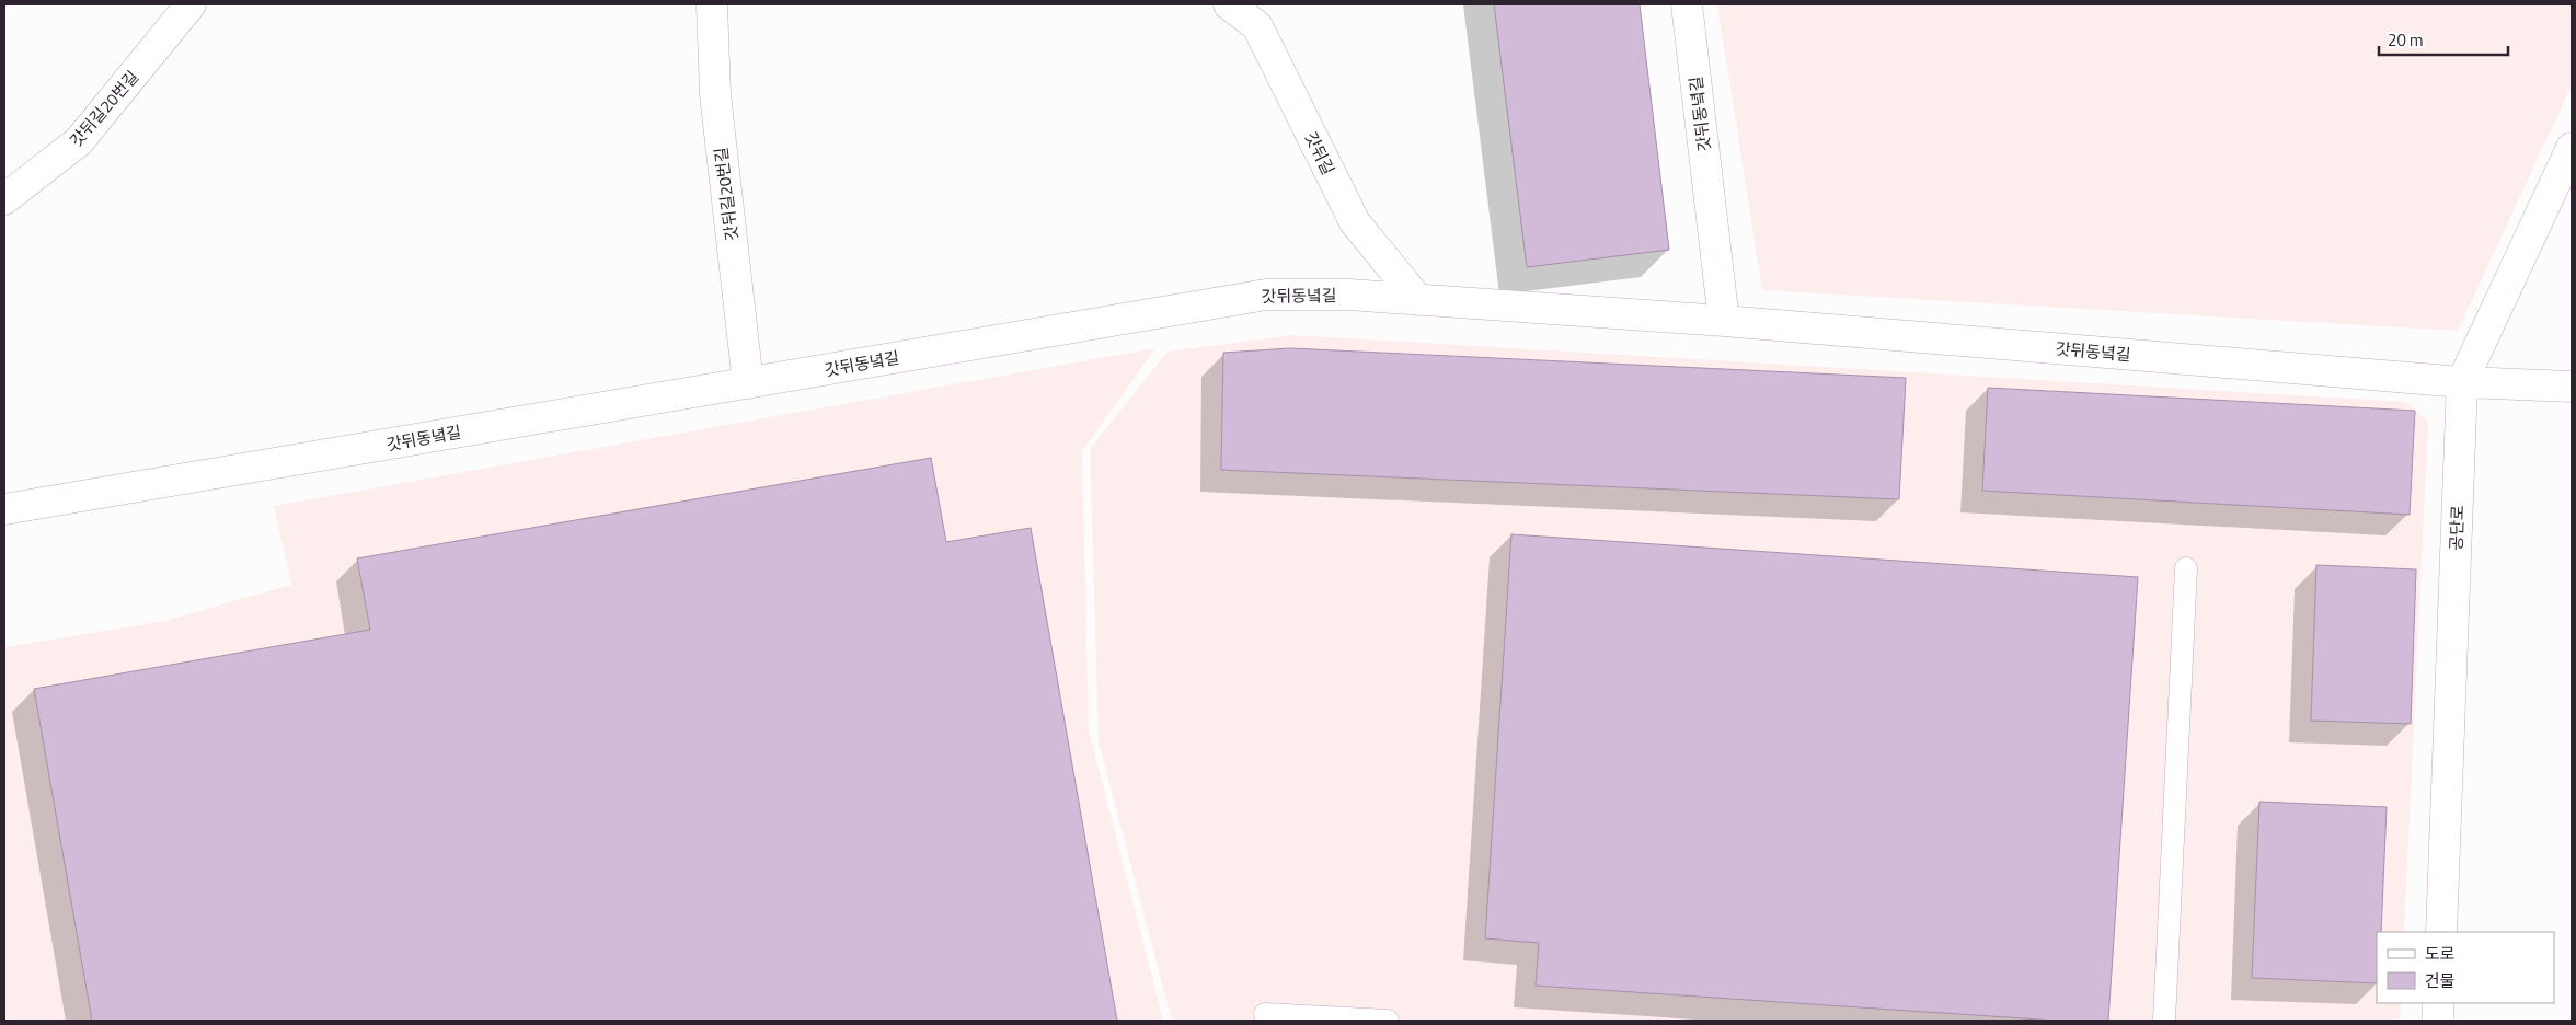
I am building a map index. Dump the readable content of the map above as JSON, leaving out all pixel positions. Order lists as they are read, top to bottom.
{
  "streets": {
    "street": [
      "갓뒤길20번길",
      "갓뒤동녘길",
      "갓뒤길",
      "공단로"
    ]
  },
  "crossings": [
    ["갓뒤길20번길", "갓뒤동녘길"],
    ["갓뒤동녘길", "갓뒤길"],
    ["갓뒤동녘길", "공단로"]
  ],
  "legend": ["도로", "건물"],
  "scale_bar": "20 m"
}
